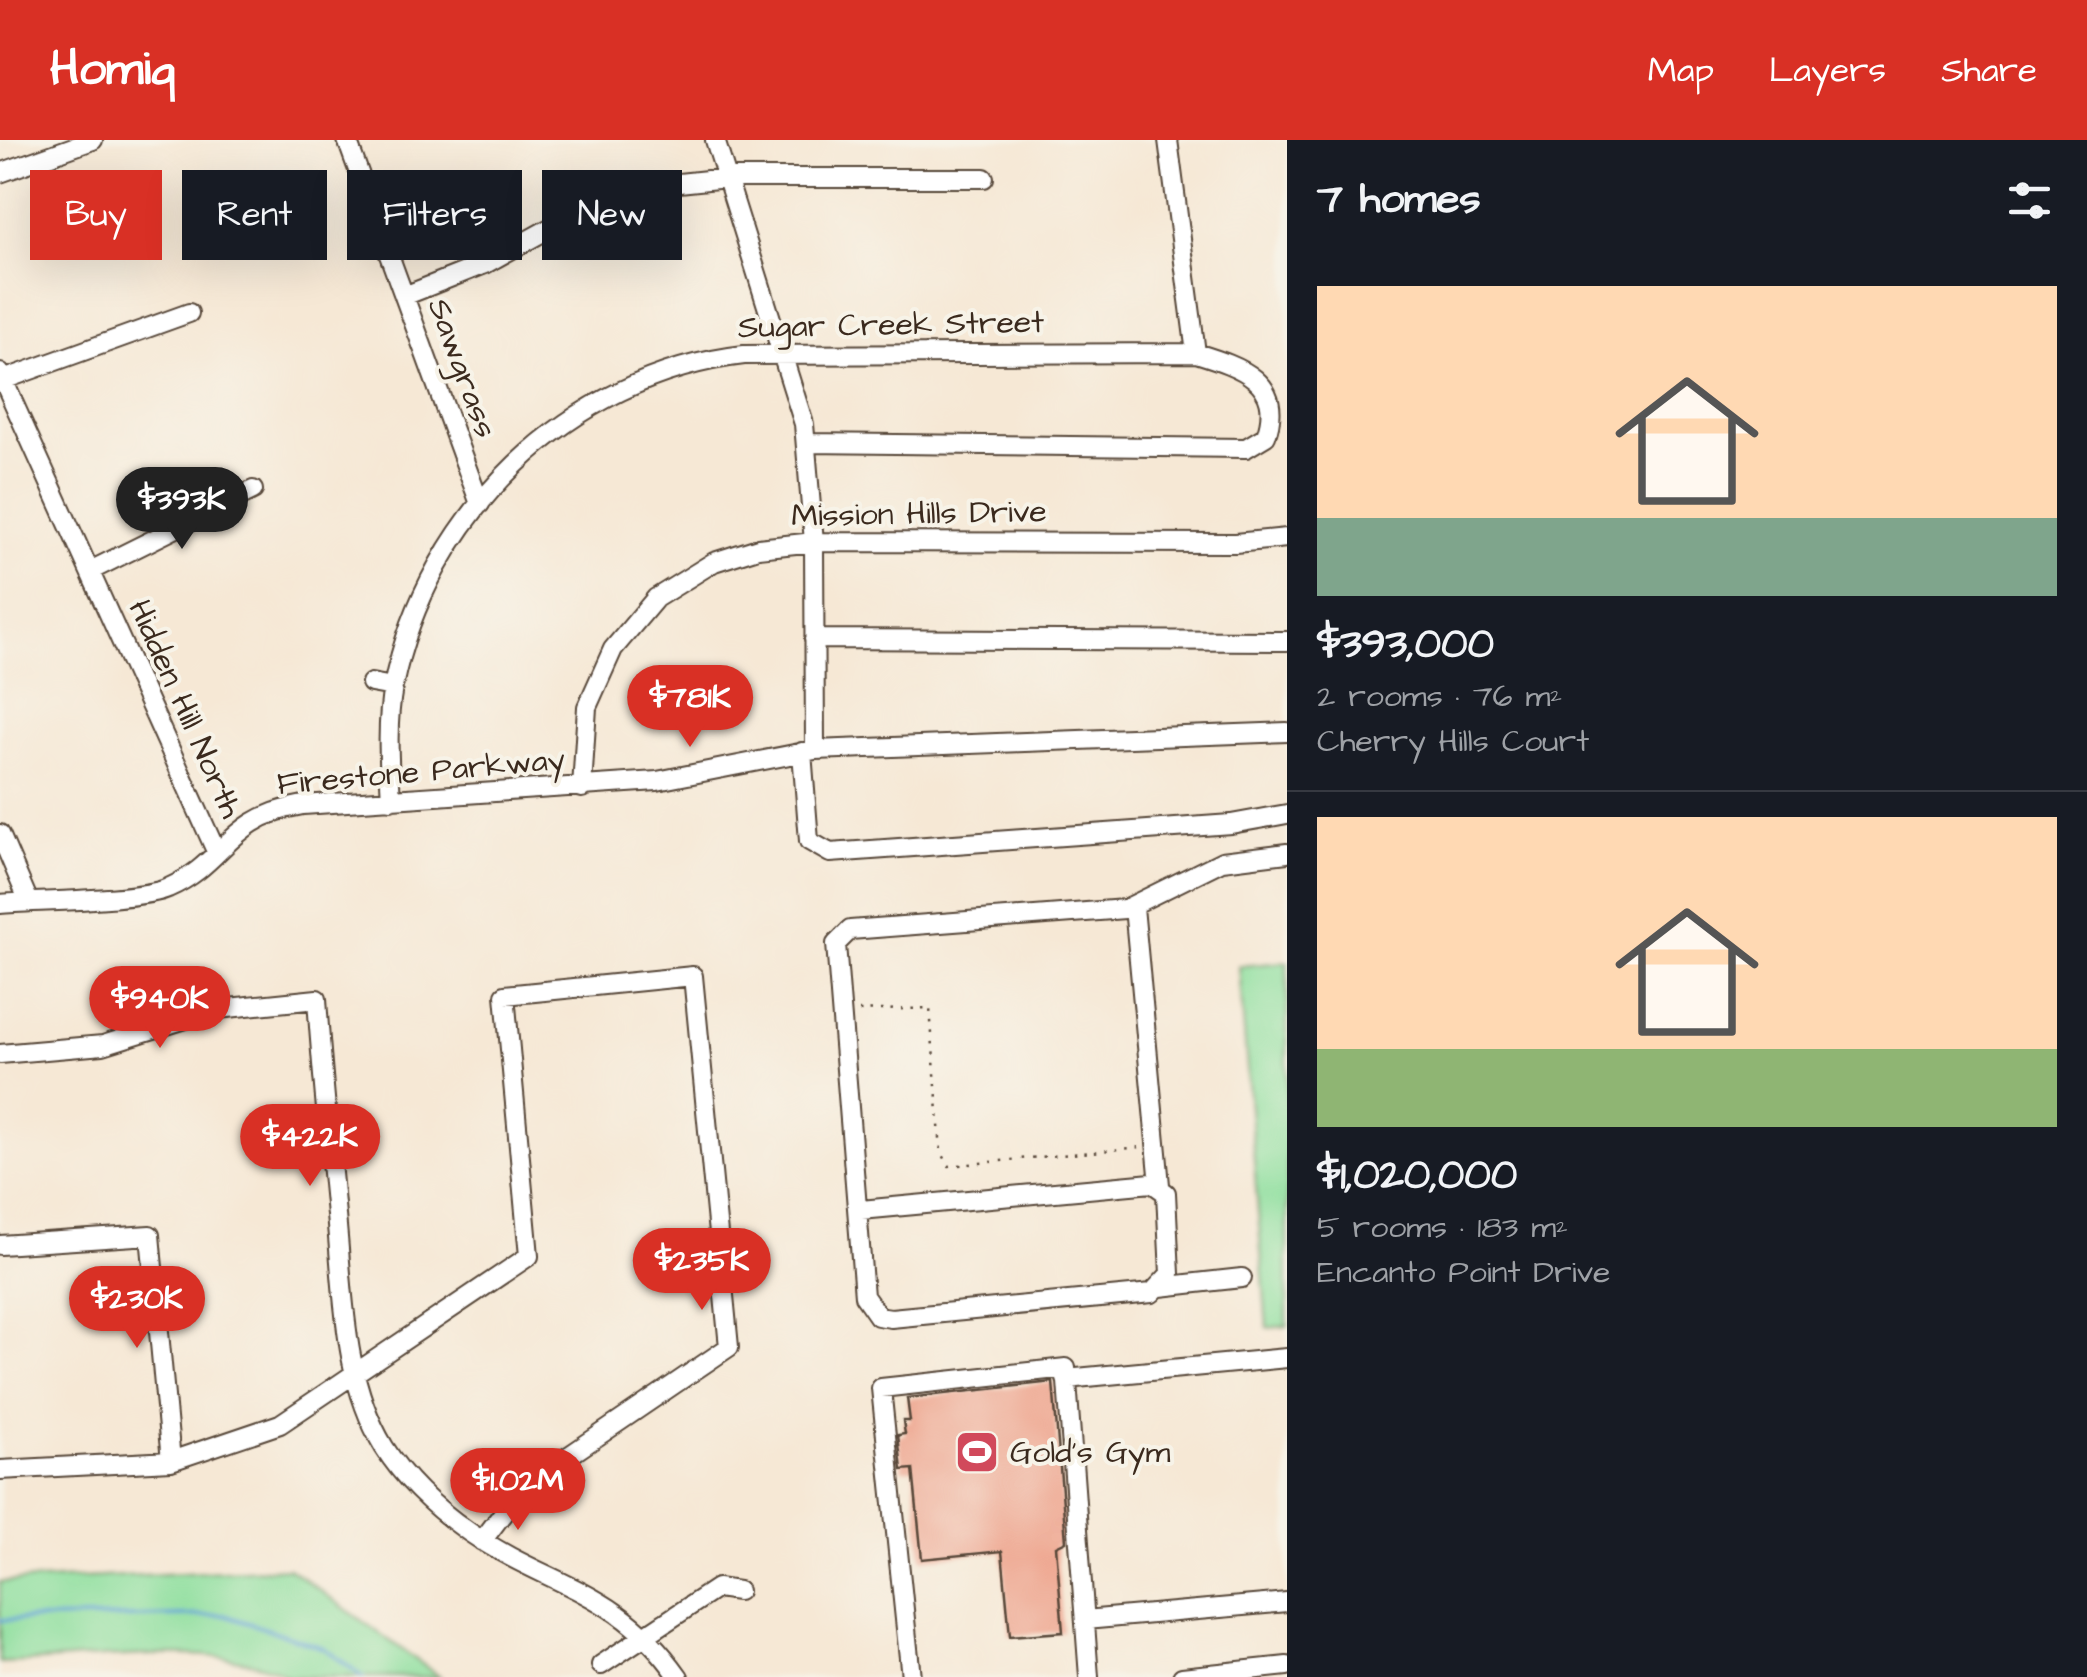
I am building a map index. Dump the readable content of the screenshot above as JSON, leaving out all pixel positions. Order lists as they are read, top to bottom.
{
  "streets": {
    "street": [
      "Sugar Creek Street",
      "Sawgrass",
      "Mission Hills Drive",
      "Hidden Hill North",
      "Firestone Parkway"
    ]
  },
  "crossings": [
    ["Sugar Creek Street", "Sawgrass"],
    ["Sugar Creek Street", "Firestone Parkway"],
    ["Mission Hills Drive", "Firestone Parkway"],
    ["Hidden Hill North", "Firestone Parkway"]
  ],
  "places": {
    "sports": ["Gold's Gym"]
  },
  "page": {
    "header": "Homiq",
    "nav": ["Map", "Layers", "Share"],
    "heading": "7 homes",
    "chip": [
      "Buy",
      "Rent",
      "Filters",
      "New"
    ],
    "list": [
      {
        "name": "$393,000",
        "note": "2 rooms · 76 m² · Cherry Hills Court"
      },
      {
        "name": "$1,020,000",
        "note": "5 rooms · 183 m² · Encanto Point Drive"
      }
    ],
    "price": [
      "$393K",
      "$781K",
      "$940K",
      "$422K",
      "$235K",
      "$230K",
      "$1.02M"
    ]
  }
}
